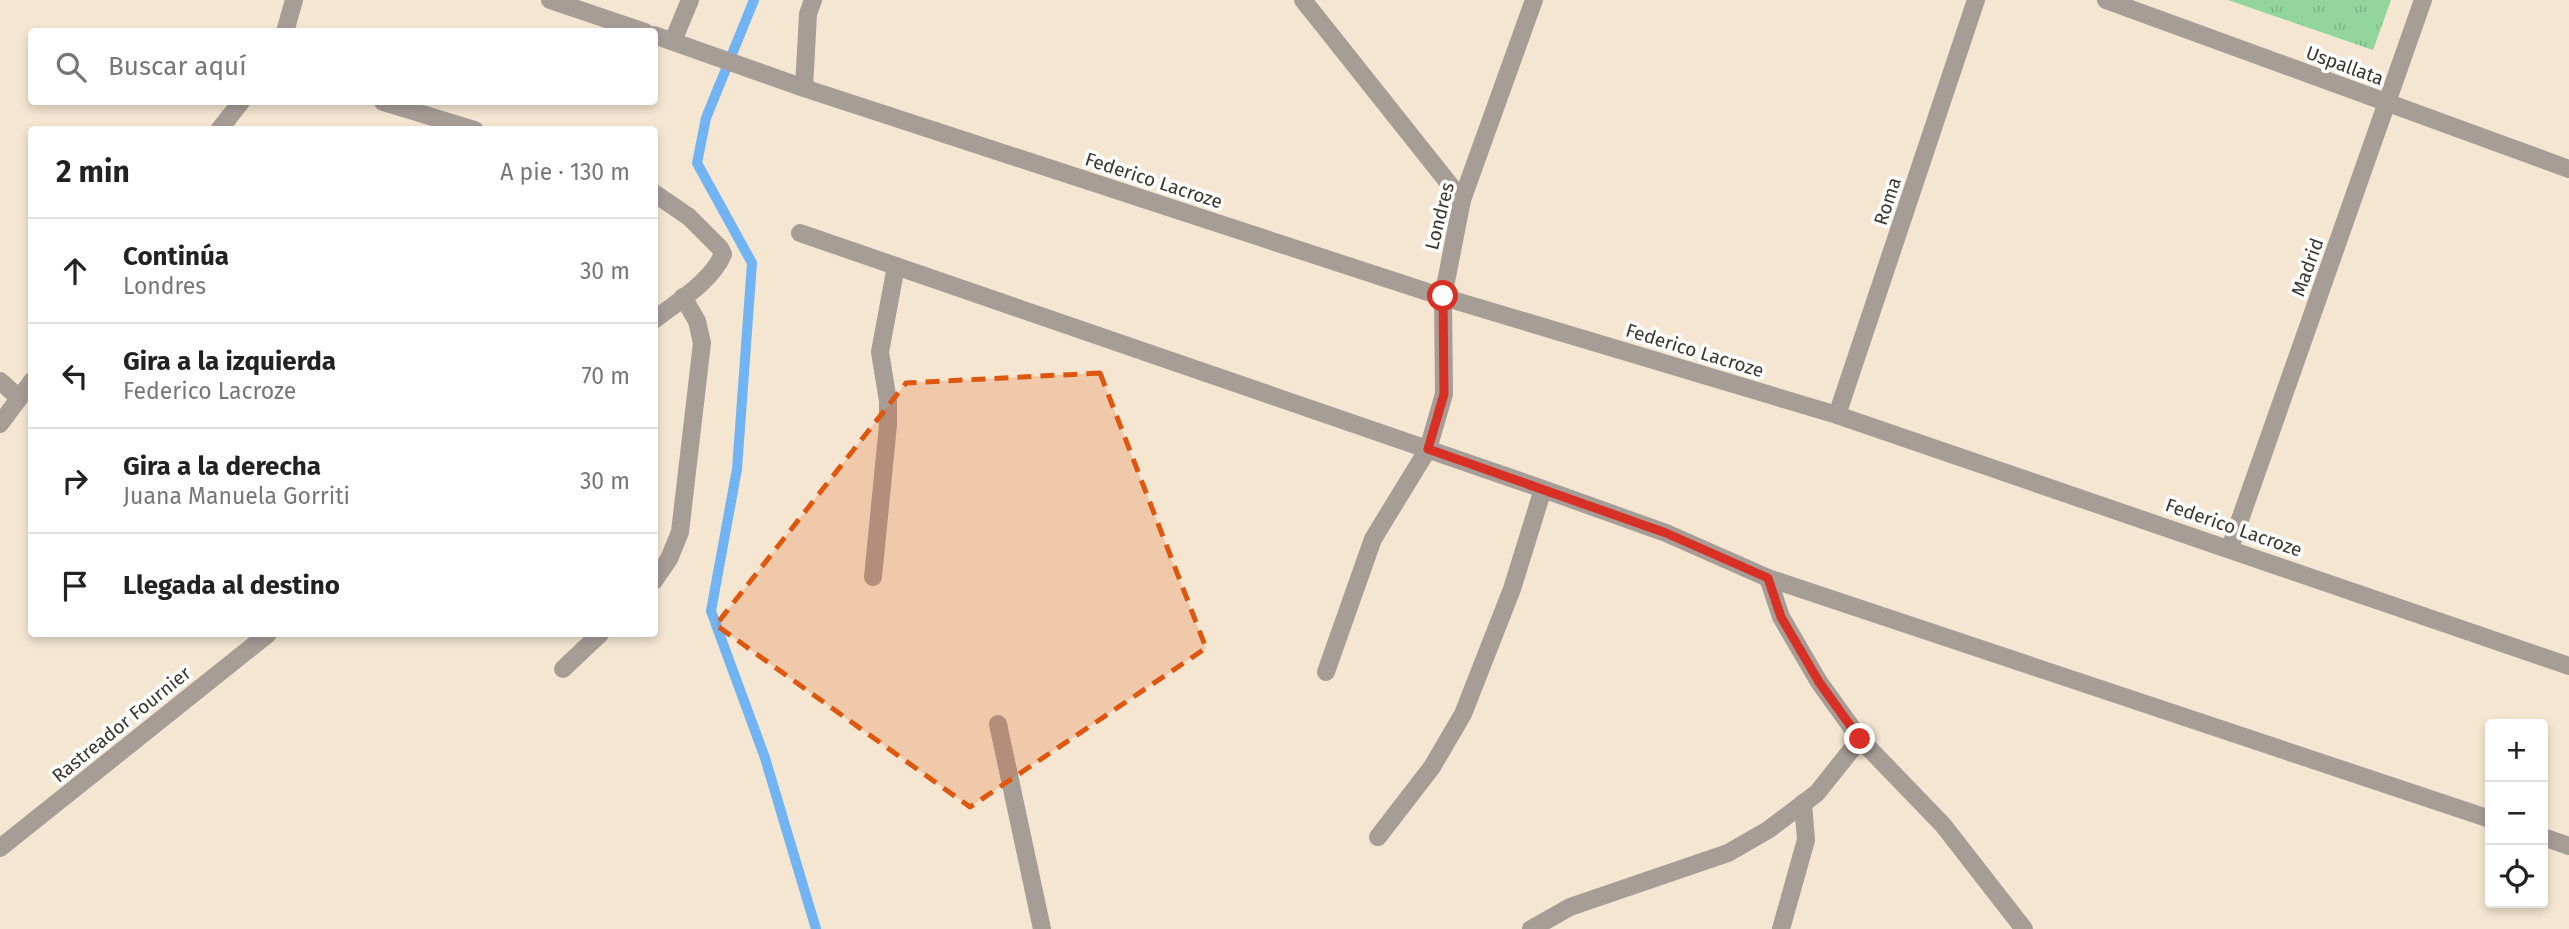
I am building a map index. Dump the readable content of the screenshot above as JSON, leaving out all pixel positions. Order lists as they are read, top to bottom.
{
  "streets": {
    "street": [
      "Uspallata",
      "Federico Lacroze",
      "Roma",
      "Londres",
      "Madrid",
      "Rastreador Fournier"
    ]
  },
  "crossings": [
    ["Uspallata", "Madrid"],
    ["Federico Lacroze", "Roma"],
    ["Federico Lacroze", "Londres"],
    ["Federico Lacroze", "Madrid"]
  ],
  "page": {
    "search": "Buscar aquí",
    "heading": ["2 min", "A pie · 130 m"],
    "list": [
      ["Continúa", "Londres", "30 m"],
      ["Gira a la izquierda", "Federico Lacroze", "70 m"],
      ["Gira a la derecha", "Juana Manuela Gorriti", "30 m"],
      "Llegada al destino"
    ],
    "map_buttons": ["+", "−"]
  }
}
